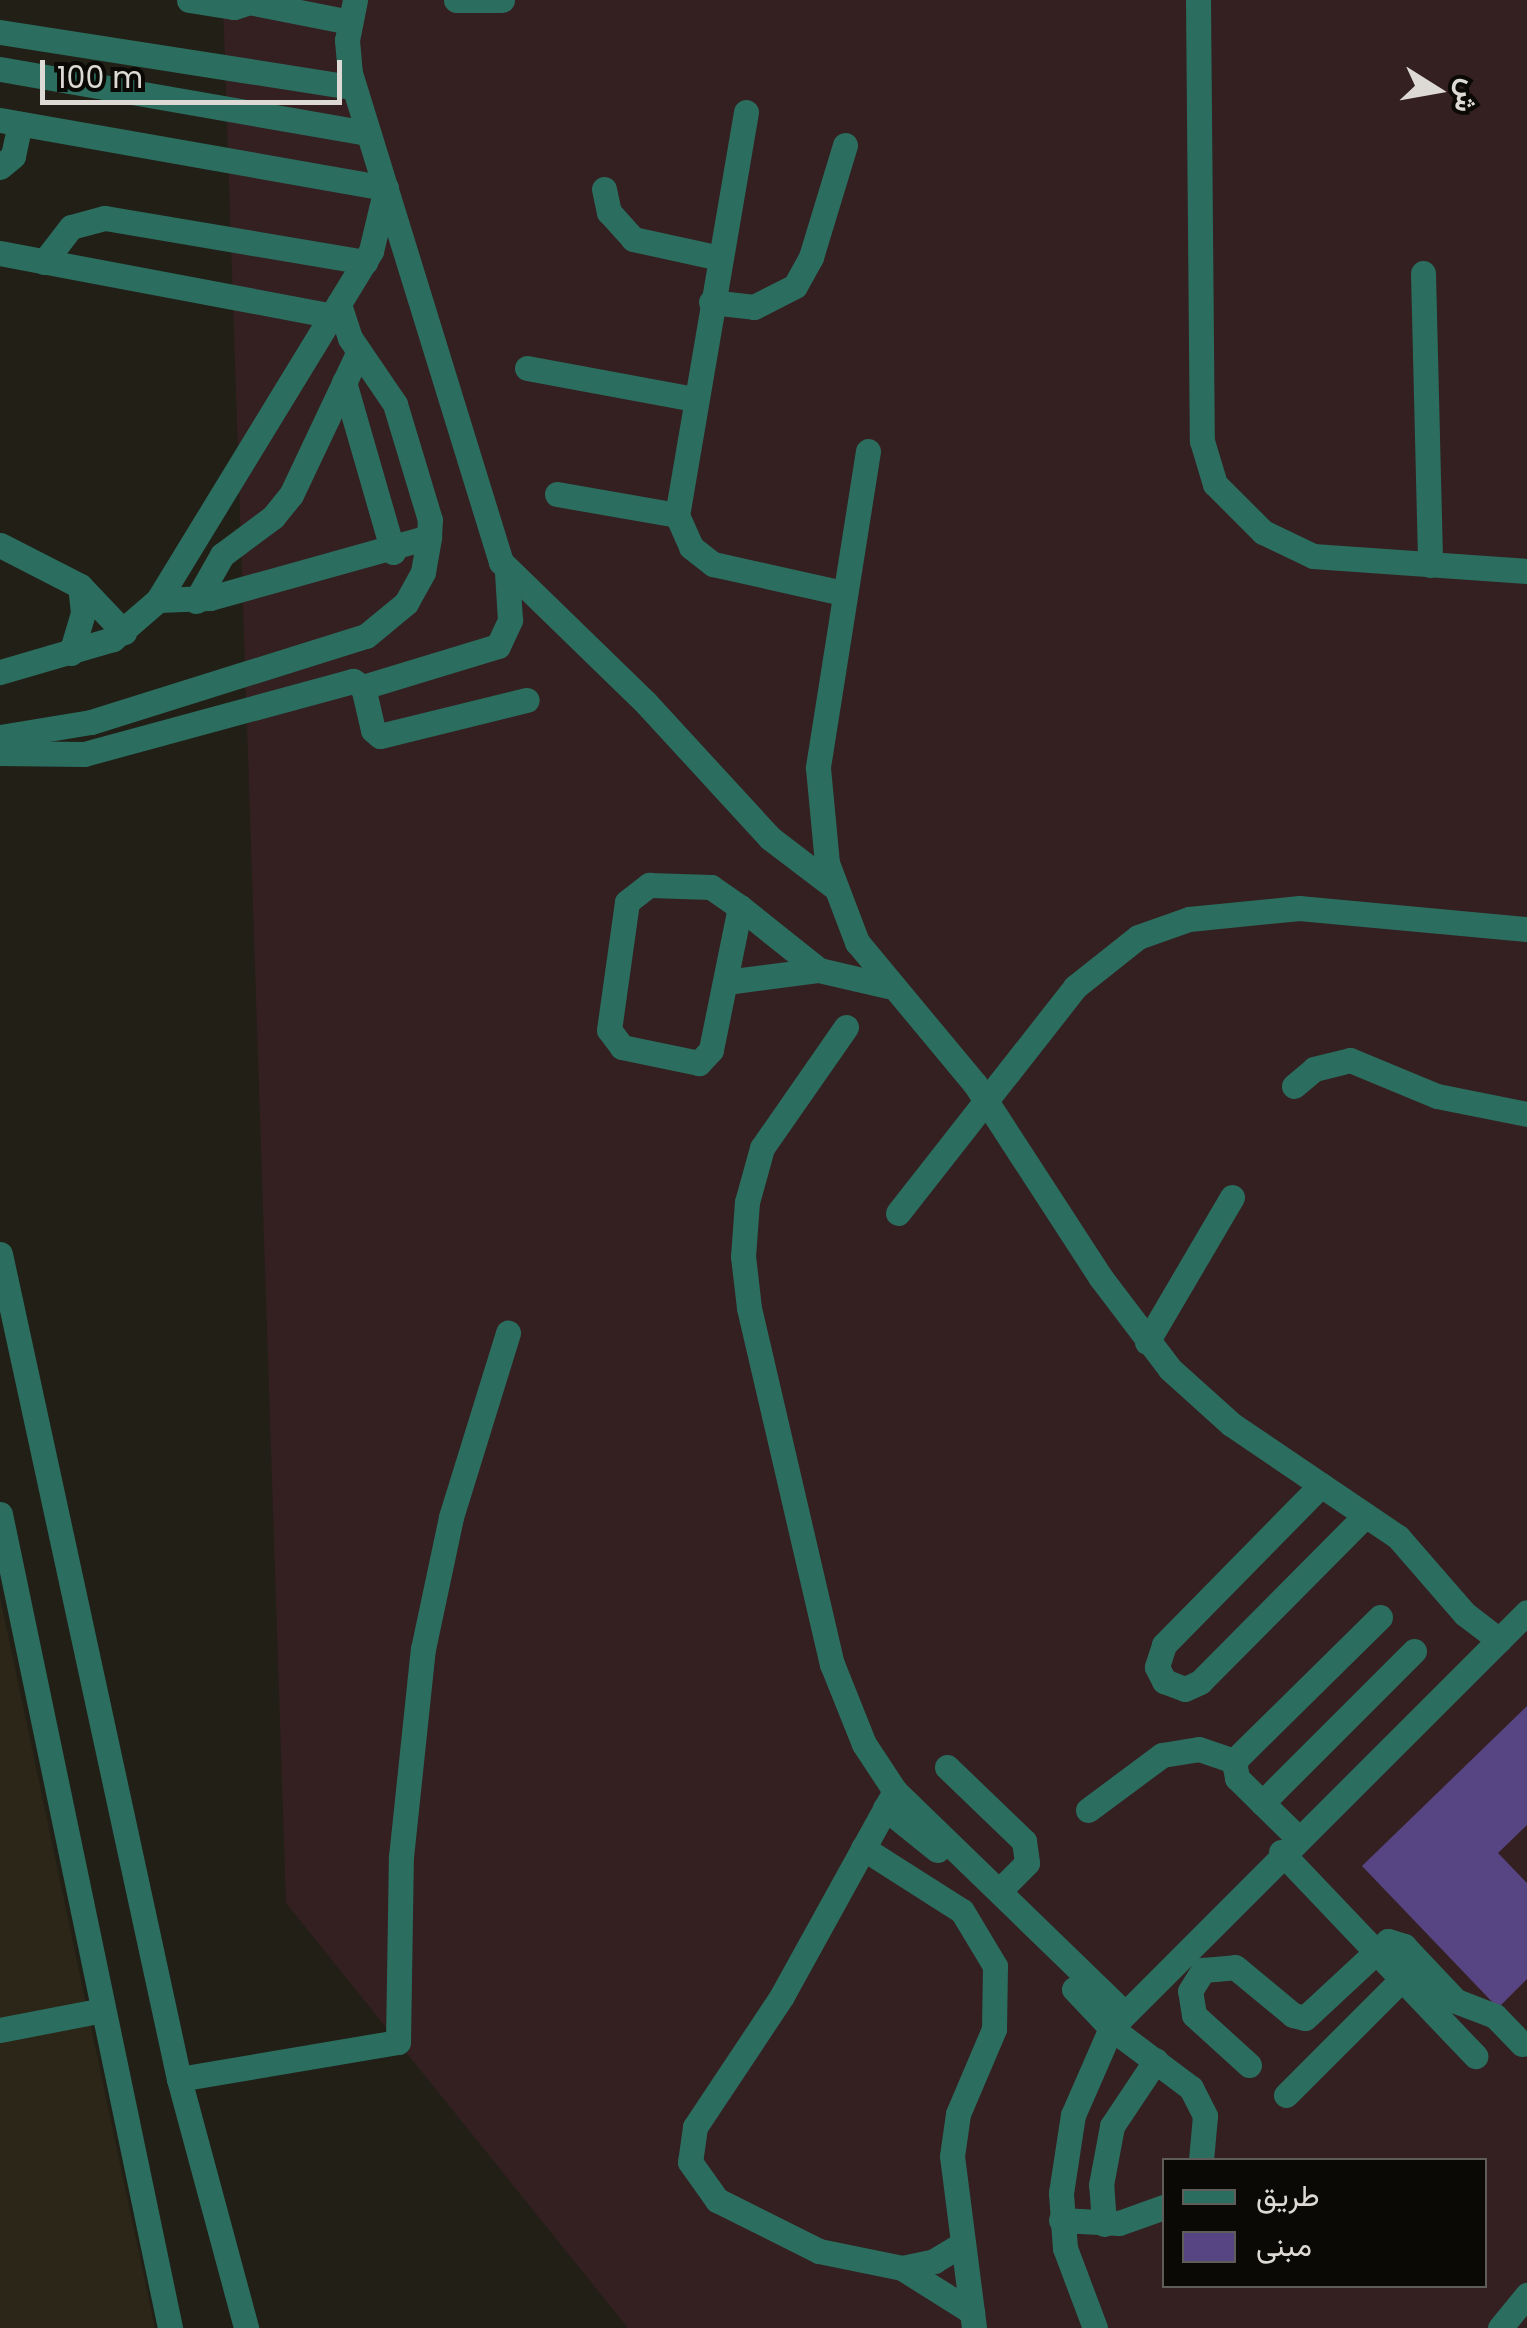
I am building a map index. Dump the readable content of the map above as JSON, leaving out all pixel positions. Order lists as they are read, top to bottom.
{
  "legend": ["طريق", "مبنى"],
  "scale_bar": "100 m",
  "north": "right"
}
